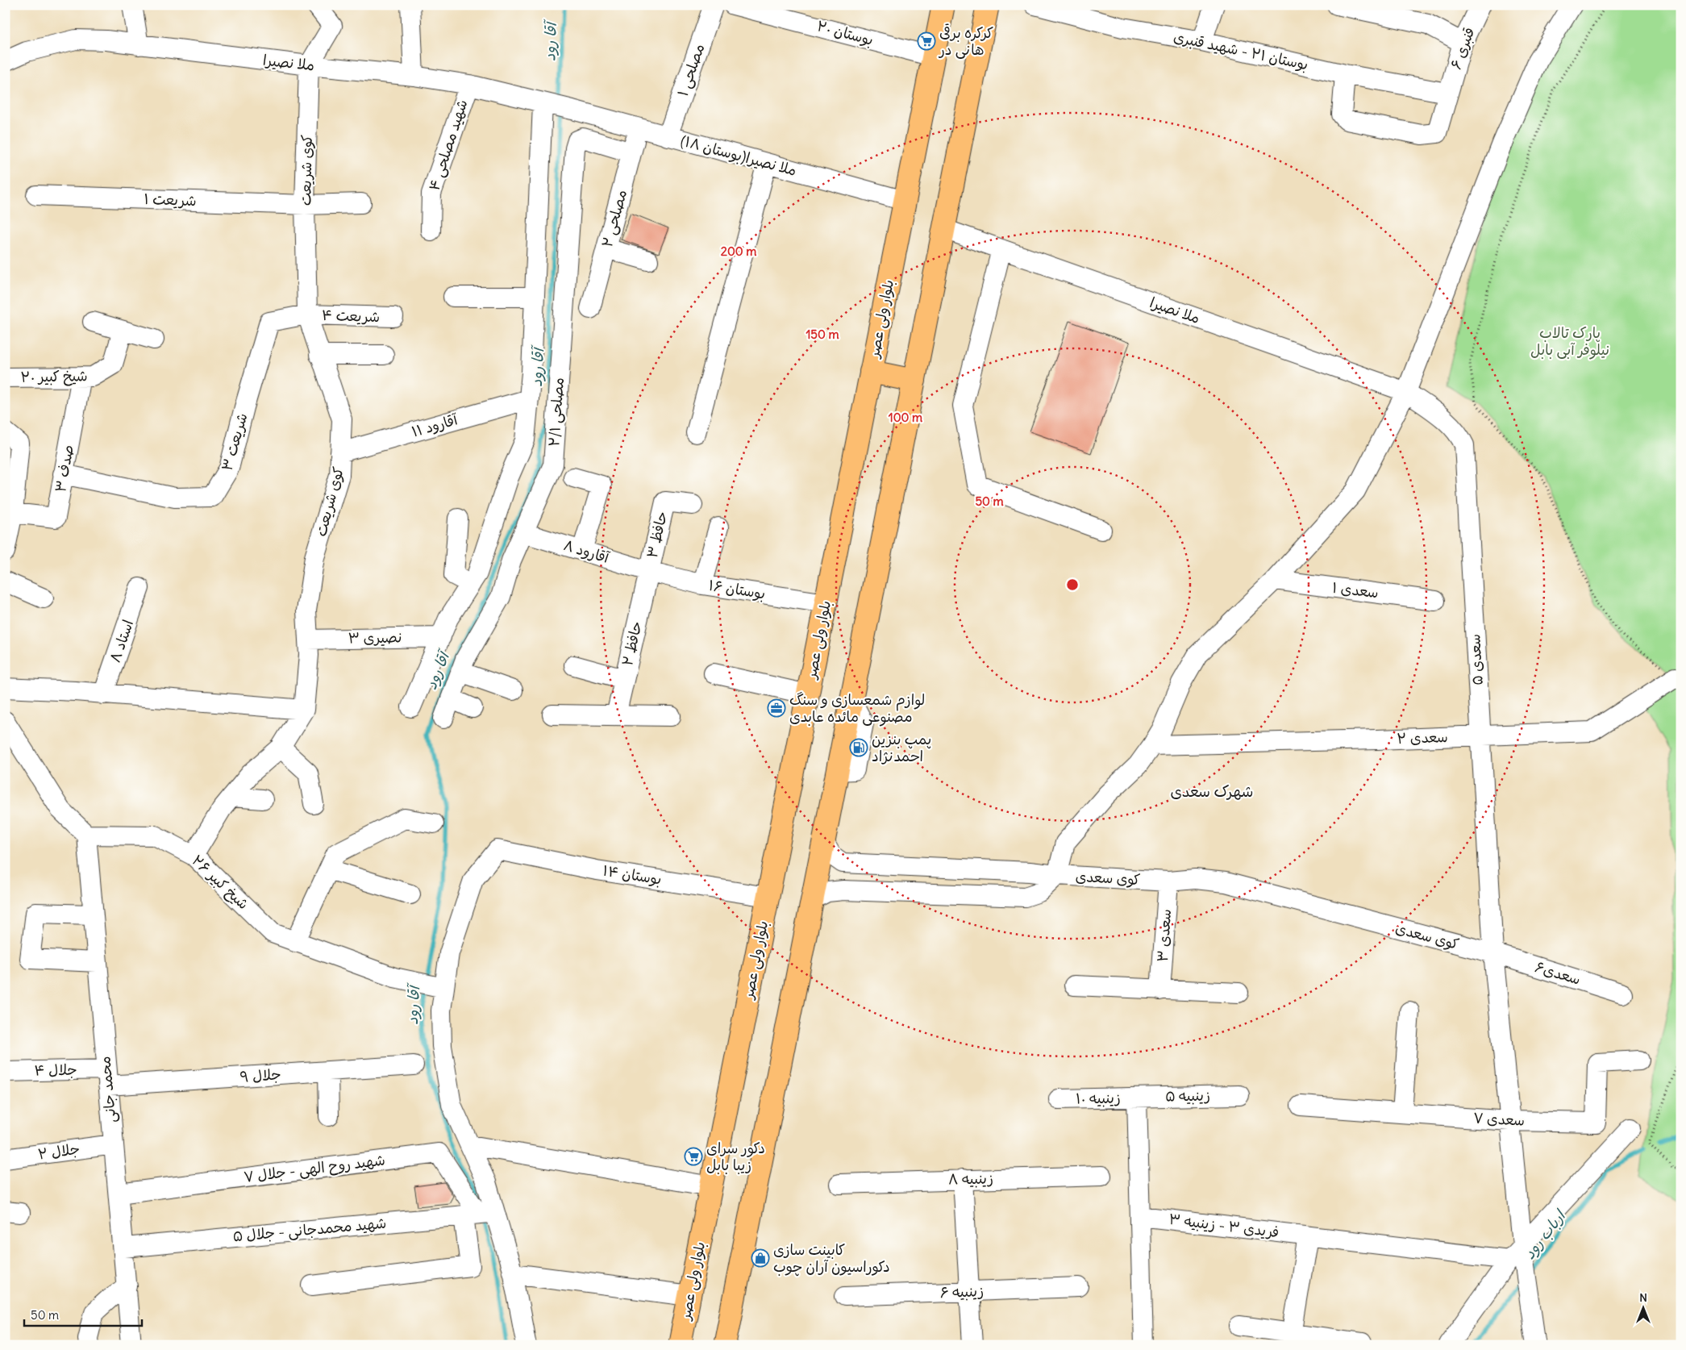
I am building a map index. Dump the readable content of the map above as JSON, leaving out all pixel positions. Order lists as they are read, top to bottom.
{
  "streets": {
    "main road": ["بلوار ولی عصر"],
    "street": [
      "بوستان ۲۰",
      "قنبری ۶",
      "بوستان ۲۱ - شهید قنبری",
      "ملا نصیرا",
      "مصلحی ۱",
      "شهید مصلحی ۴",
      "ملا نصیرا(بوستان ۱۸)",
      "کوی شریعت",
      "شریعت ۱",
      "مصلحی ۲",
      "شریعت ۴",
      "شیخ کبیر ۲۰",
      "مصلحی ۲/۱",
      "آقارود ۱۱",
      "شریعت ۳",
      "صدف ۳",
      "حافظ ۳",
      "آقارود ۸",
      "بوستان ۱۶",
      "سعدی ۱",
      "نصیری ۳",
      "استاد ۸",
      "حافظ ۲",
      "سعدی ۵",
      "سعدی ۲",
      "بوستان ۱۴",
      "کوی سعدی",
      "شیخ کبیر ۲۶",
      "سعدی ۳",
      "سعدی۶",
      "جلال ۴",
      "جلال ۹",
      "محمد جانی",
      "زینبیه ۵",
      "زینبیه ۱۰",
      "سعدی ۷",
      "جلال ۲",
      "شهید روح الهی - جلال ۷",
      "زینبیه ۸",
      "فریدی ۳ - زینبیه ۳",
      "شهید محمدجانی - جلال ۵",
      "زینبیه ۶"
    ]
  },
  "crossings": [
    ["بوستان ۲۰", "بلوار ولی عصر"],
    ["قنبری ۶", "بوستان ۲۱ - شهید قنبری"],
    ["ملا نصیرا", "شهید مصلحی ۴"],
    ["ملا نصیرا", "ملا نصیرا(بوستان ۱۸)"],
    ["ملا نصیرا", "کوی شریعت"],
    ["ملا نصیرا", "سعدی ۵"],
    ["مصلحی ۱", "ملا نصیرا(بوستان ۱۸)"],
    ["ملا نصیرا(بوستان ۱۸)", "مصلحی ۲"],
    ["ملا نصیرا(بوستان ۱۸)", "بلوار ولی عصر"],
    ["کوی شریعت", "شریعت ۱"],
    ["کوی شریعت", "شریعت ۴"],
    ["کوی شریعت", "آقارود ۱۱"],
    ["کوی شریعت", "شریعت ۳"],
    ["کوی شریعت", "نصیری ۳"],
    ["کوی شریعت", "شیخ کبیر ۲۶"],
    ["مصلحی ۲", "مصلحی ۲/۱"],
    ["شریعت ۴", "شریعت ۳"],
    ["بلوار ولی عصر", "بوستان ۱۶"],
    ["بلوار ولی عصر", "بوستان ۱۴"],
    ["شیخ کبیر ۲۰", "صدف ۳"],
    ["مصلحی ۲/۱", "آقارود ۸"],
    ["شریعت ۳", "صدف ۳"],
    ["حافظ ۳", "آقارود ۸"],
    ["حافظ ۳", "بوستان ۱۶"],
    ["حافظ ۳", "حافظ ۲"],
    ["آقارود ۸", "بوستان ۱۶"],
    ["آقارود ۸", "حافظ ۲"],
    ["بوستان ۱۶", "حافظ ۲"],
    ["سعدی ۵", "سعدی ۲"],
    ["سعدی ۵", "کوی سعدی"],
    ["سعدی ۵", "سعدی۶"],
    ["بوستان ۱۴", "شیخ کبیر ۲۶"],
    ["کوی سعدی", "سعدی ۳"],
    ["کوی سعدی", "سعدی۶"],
    ["شیخ کبیر ۲۶", "محمد جانی"],
    ["جلال ۴", "جلال ۹"],
    ["جلال ۴", "محمد جانی"],
    ["جلال ۹", "محمد جانی"],
    ["محمد جانی", "جلال ۲"],
    ["محمد جانی", "شهید روح الهی - جلال ۷"],
    ["محمد جانی", "شهید محمدجانی - جلال ۵"],
    ["زینبیه ۵", "زینبیه ۱۰"],
    ["شهید روح الهی - جلال ۷", "شهید محمدجانی - جلال ۵"]
  ],
  "districts": ["شهرک سعدی"],
  "water": ["آقا رود", "ارباب رود"],
  "parks": ["پارک تالاب نیلوفر آبی بابل"],
  "places": {
    "supermarket": ["کرکره برقی هانی در", "دکور سرای زیبا بابل"],
    "office": ["لوازم شمعسازی و سنگ مصنوعی مائده عابدی"],
    "fuel station": ["پمپ بنزین احمدنژاد"],
    "shop": ["کابینت سازی دکوراسیون آران چوب"]
  },
  "scale_bar": "50 m",
  "north": "top",
  "rings": [
    "200 m",
    "150 m",
    "100 m",
    "50 m"
  ]
}
